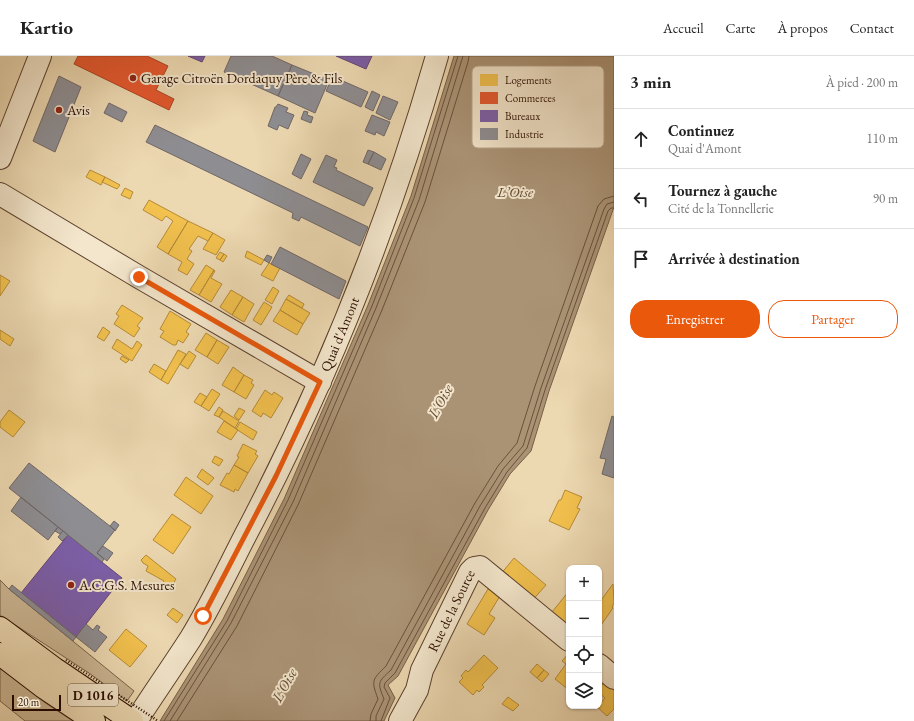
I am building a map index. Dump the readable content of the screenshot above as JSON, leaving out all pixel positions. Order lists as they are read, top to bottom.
{
  "streets": {
    "highway": ["D 1016"],
    "street": ["Quai d'Amont", "Rue de la Source"]
  },
  "water": ["L’Oise", "L'Oise"],
  "places": ["Garage Citroën Dordaquy Père & Fils", "Avis", "A.C.G.S. Mesures"],
  "legend": [
    "Logements",
    "Commerces",
    "Bureaux",
    "Industrie"
  ],
  "scale_bar": "20 m",
  "page": {
    "header": "Kartio",
    "nav": [
      "Accueil",
      "Carte",
      "À propos",
      "Contact"
    ],
    "heading": ["3 min", "À pied · 200 m"],
    "list": [
      ["Continuez", "Quai d'Amont", "110 m"],
      ["Tournez à gauche", "Cité de la Tonnellerie", "90 m"],
      "Arrivée à destination"
    ],
    "buttons": ["Enregistrer", "Partager"],
    "map_buttons": ["+", "−"],
    "scale": "20 m"
  }
}
